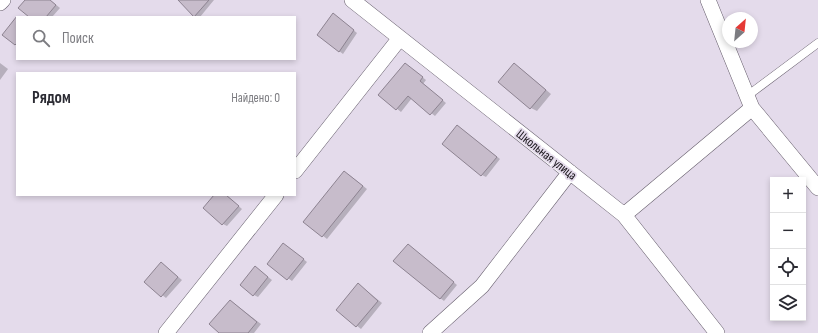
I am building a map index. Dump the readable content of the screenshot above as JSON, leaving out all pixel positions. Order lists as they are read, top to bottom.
{
  "streets": {
    "street": ["Школьная улица"]
  },
  "north": "top right",
  "page": {
    "search": "Поиск",
    "heading": ["Рядом", "Найдено: 0"],
    "map_buttons": ["+", "−"]
  }
}
